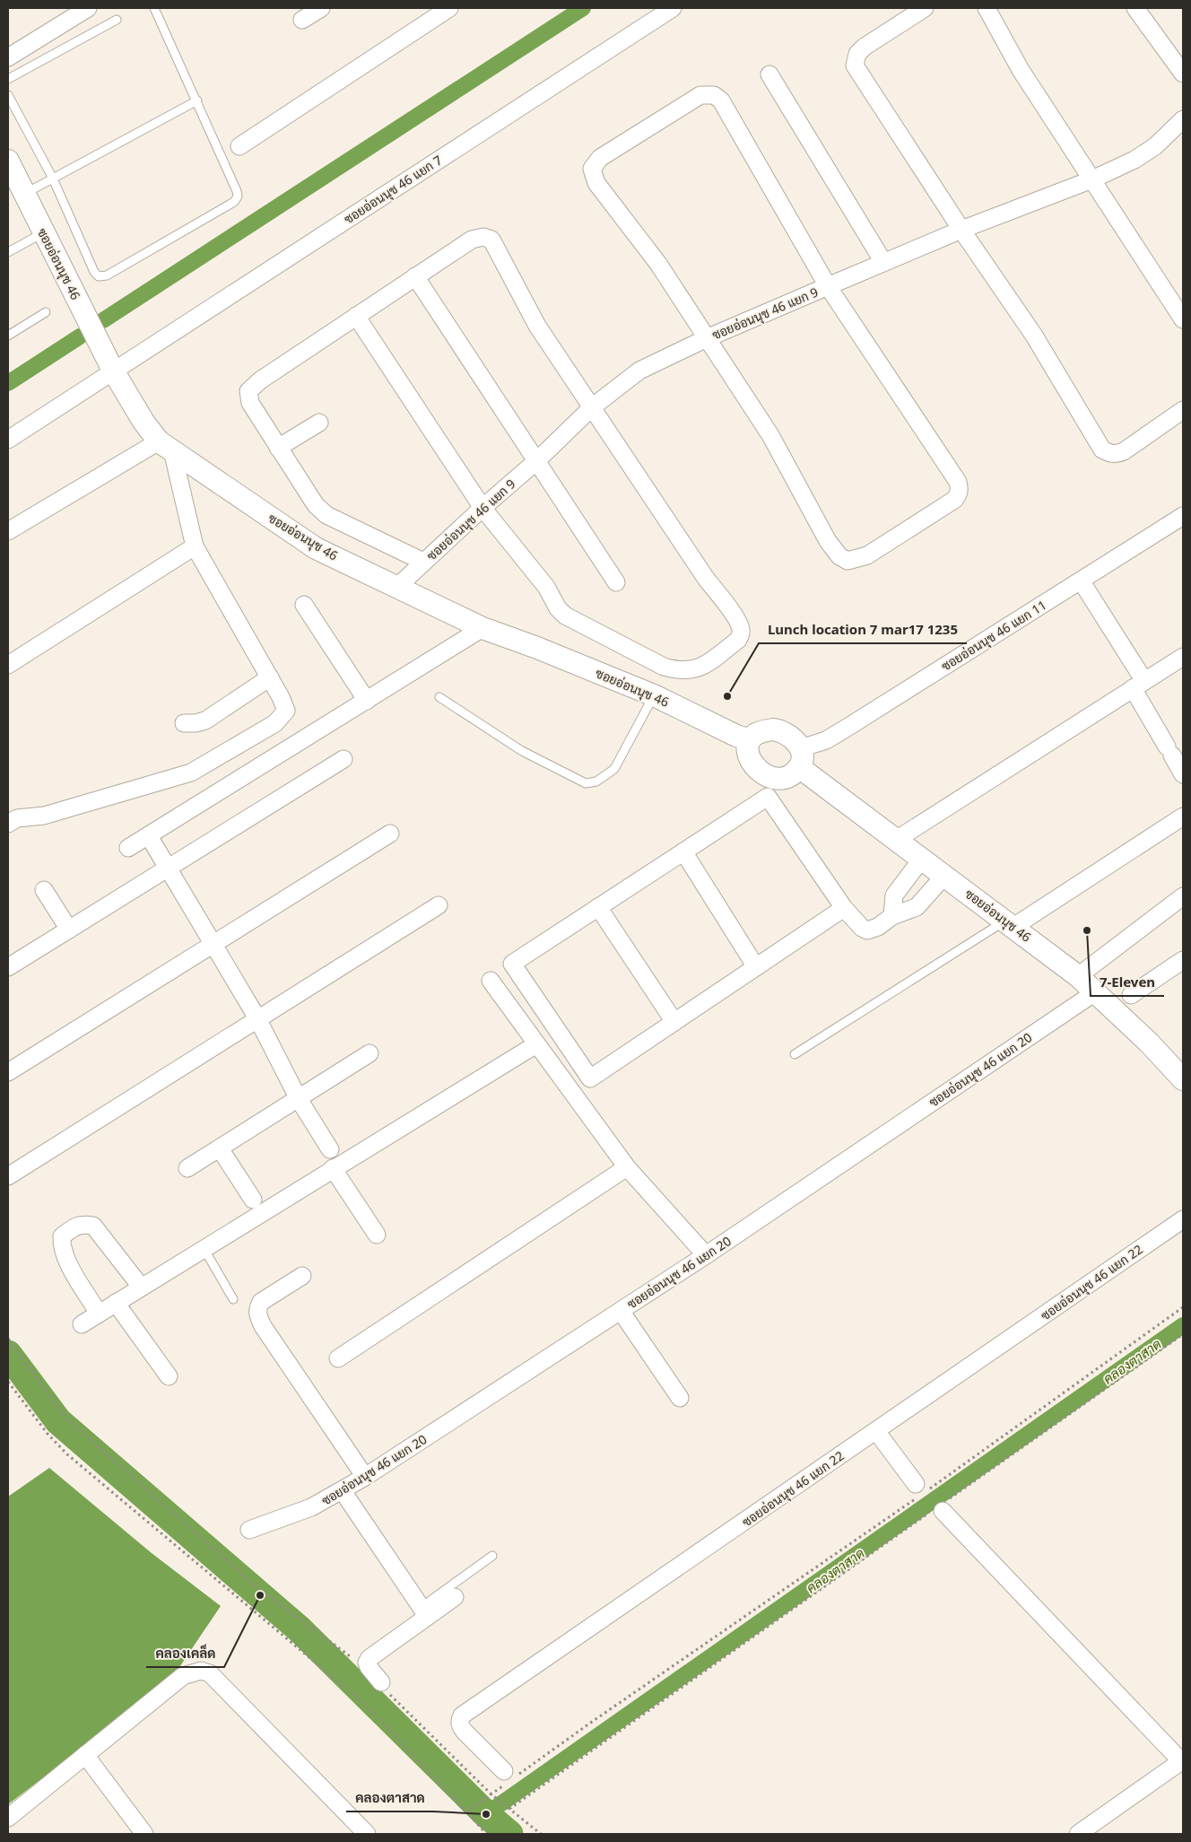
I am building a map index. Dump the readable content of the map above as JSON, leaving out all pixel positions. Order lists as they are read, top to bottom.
{
  "streets": {
    "street": [
      "ซอยอ่อนนุช 46 แยก 7",
      "ซอยอ่อนนุช 46",
      "ซอยอ่อนนุช 46 แยก 9",
      "ซอยอ่อนนุช 46 แยก 11",
      "ซอยอ่อนนุช 46 แยก 20",
      "ซอยอ่อนนุช 46 แยก 22"
    ]
  },
  "crossings": [
    ["ซอยอ่อนนุช 46 แยก 7", "ซอยอ่อนนุช 46"],
    ["ซอยอ่อนนุช 46", "ซอยอ่อนนุช 46 แยก 9"],
    ["ซอยอ่อนนุช 46", "ซอยอ่อนนุช 46 แยก 11"],
    ["ซอยอ่อนนุช 46", "ซอยอ่อนนุช 46 แยก 20"]
  ],
  "water": ["คลองตาสาด"],
  "places": [
    "Lunch location 7 mar17 1235",
    "7-Eleven",
    "คลองเคล็ด",
    "คลองตาสาด"
  ]
}
